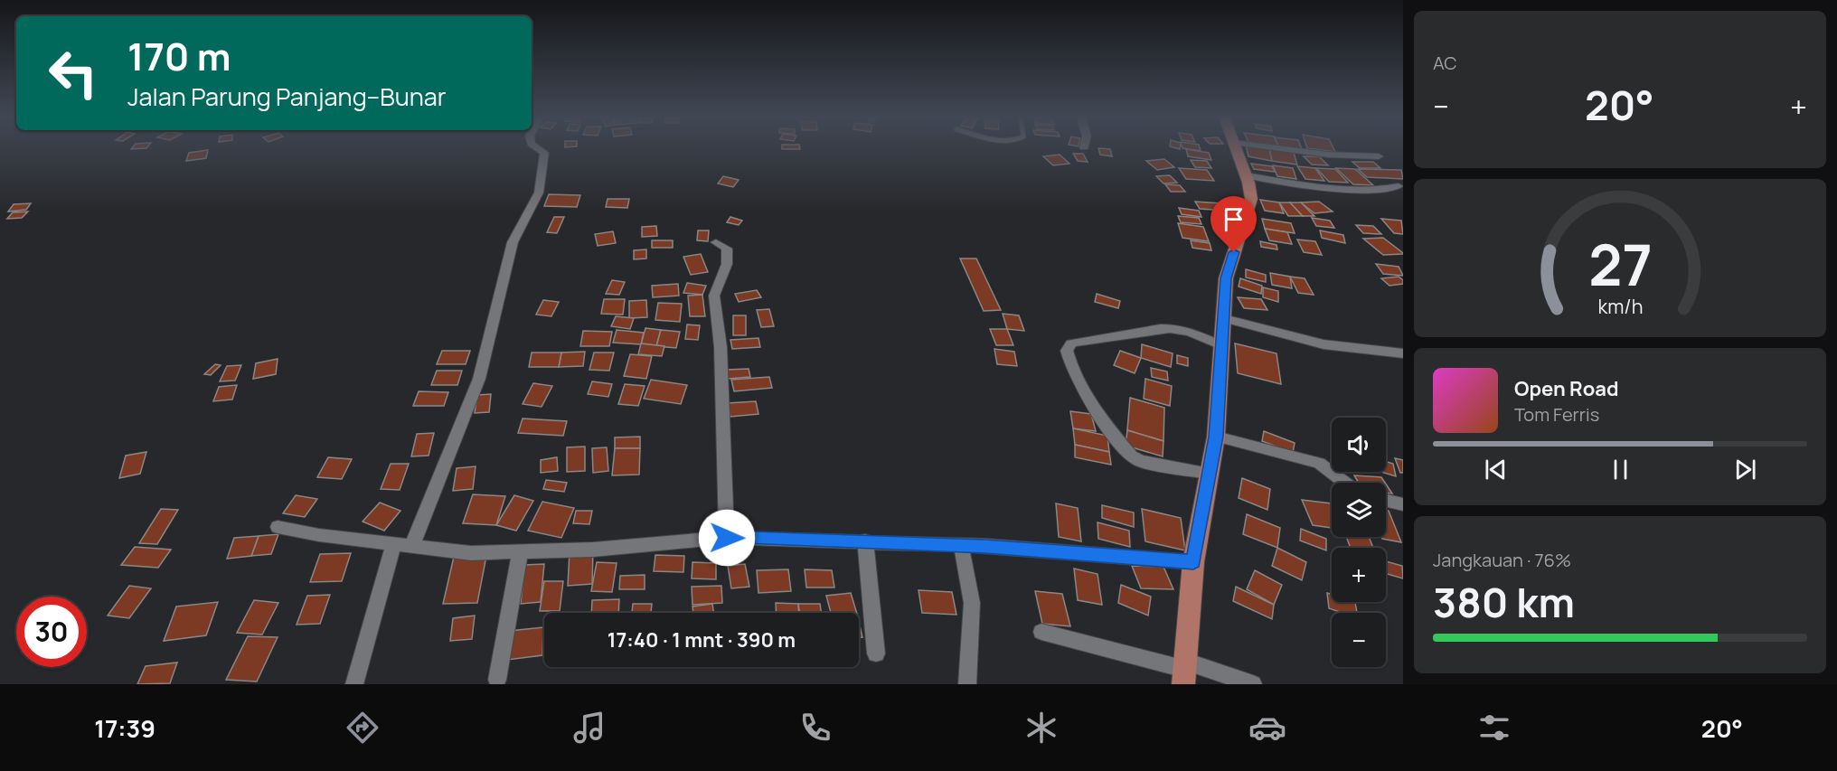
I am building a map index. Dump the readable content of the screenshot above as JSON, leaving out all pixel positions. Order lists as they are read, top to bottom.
{
  "page": {
    "tile": [
      "AC",
      ["Jangkauan · 76%", "380 km"]
    ],
    "turn": ["170 m", "Jalan Parung Panjang–Bunar"],
    "heat": ["−", "20°", "+"],
    "song": ["Open Road", "Tom Ferris"],
    "map_buttons": ["+", "−"],
    "limit": "30",
    "trip": "17:40 · 1 mnt · 390 m",
    "tabs": ["17:39", "20°"],
    "gauge": ["27", "km/h"]
  }
}
